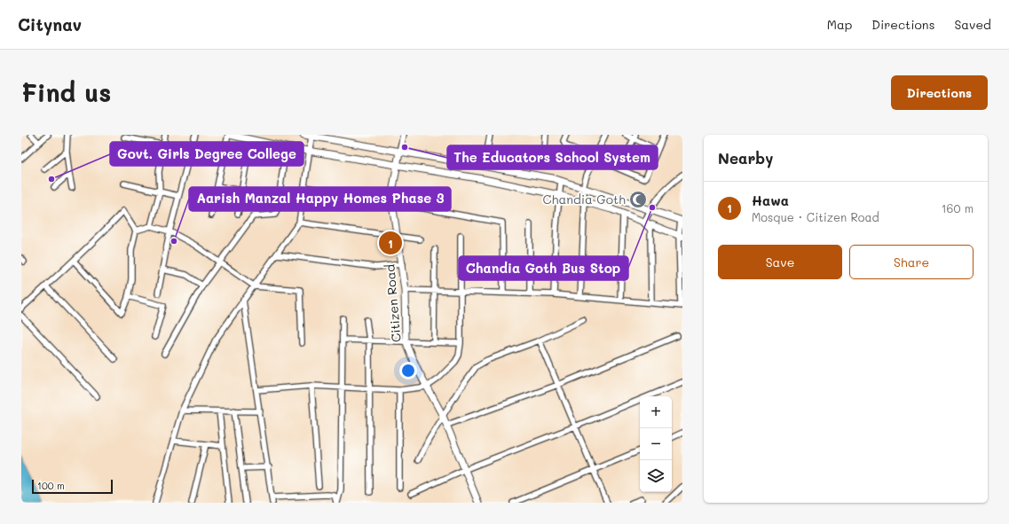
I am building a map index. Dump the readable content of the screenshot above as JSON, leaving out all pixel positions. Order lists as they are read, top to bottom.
{
  "streets": {
    "street": ["Citizen Road"]
  },
  "places": {
    "other": [
      "The Educators School System",
      "Govt. Girls Degree College",
      "Chandia Goth Bus Stop",
      "Aarish Manzal Happy Homes Phase 3"
    ],
    "mosque": ["Chandia Goth"]
  },
  "scale_bar": "100 m",
  "page": {
    "header": "Citynav",
    "nav": ["Map", "Directions", "Saved"],
    "buttons": [
      "Directions",
      ["Save", "Share"]
    ],
    "title": "Find us",
    "heading": "Nearby",
    "list": [
      {
        "mark": "1",
        "name": "Hawa",
        "note": "Mosque · Citizen Road",
        "value": "160 m"
      }
    ],
    "pins": "1",
    "map_buttons": ["+", "−"],
    "scale": "100 m"
  }
}
